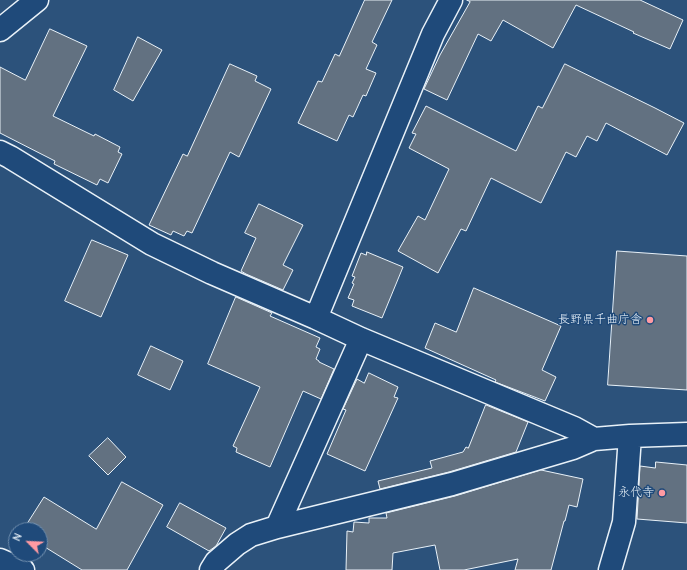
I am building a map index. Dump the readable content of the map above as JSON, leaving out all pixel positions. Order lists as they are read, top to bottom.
{
  "places": ["長野県千曲庁舎", "永代寺"],
  "north": "top left"
}
